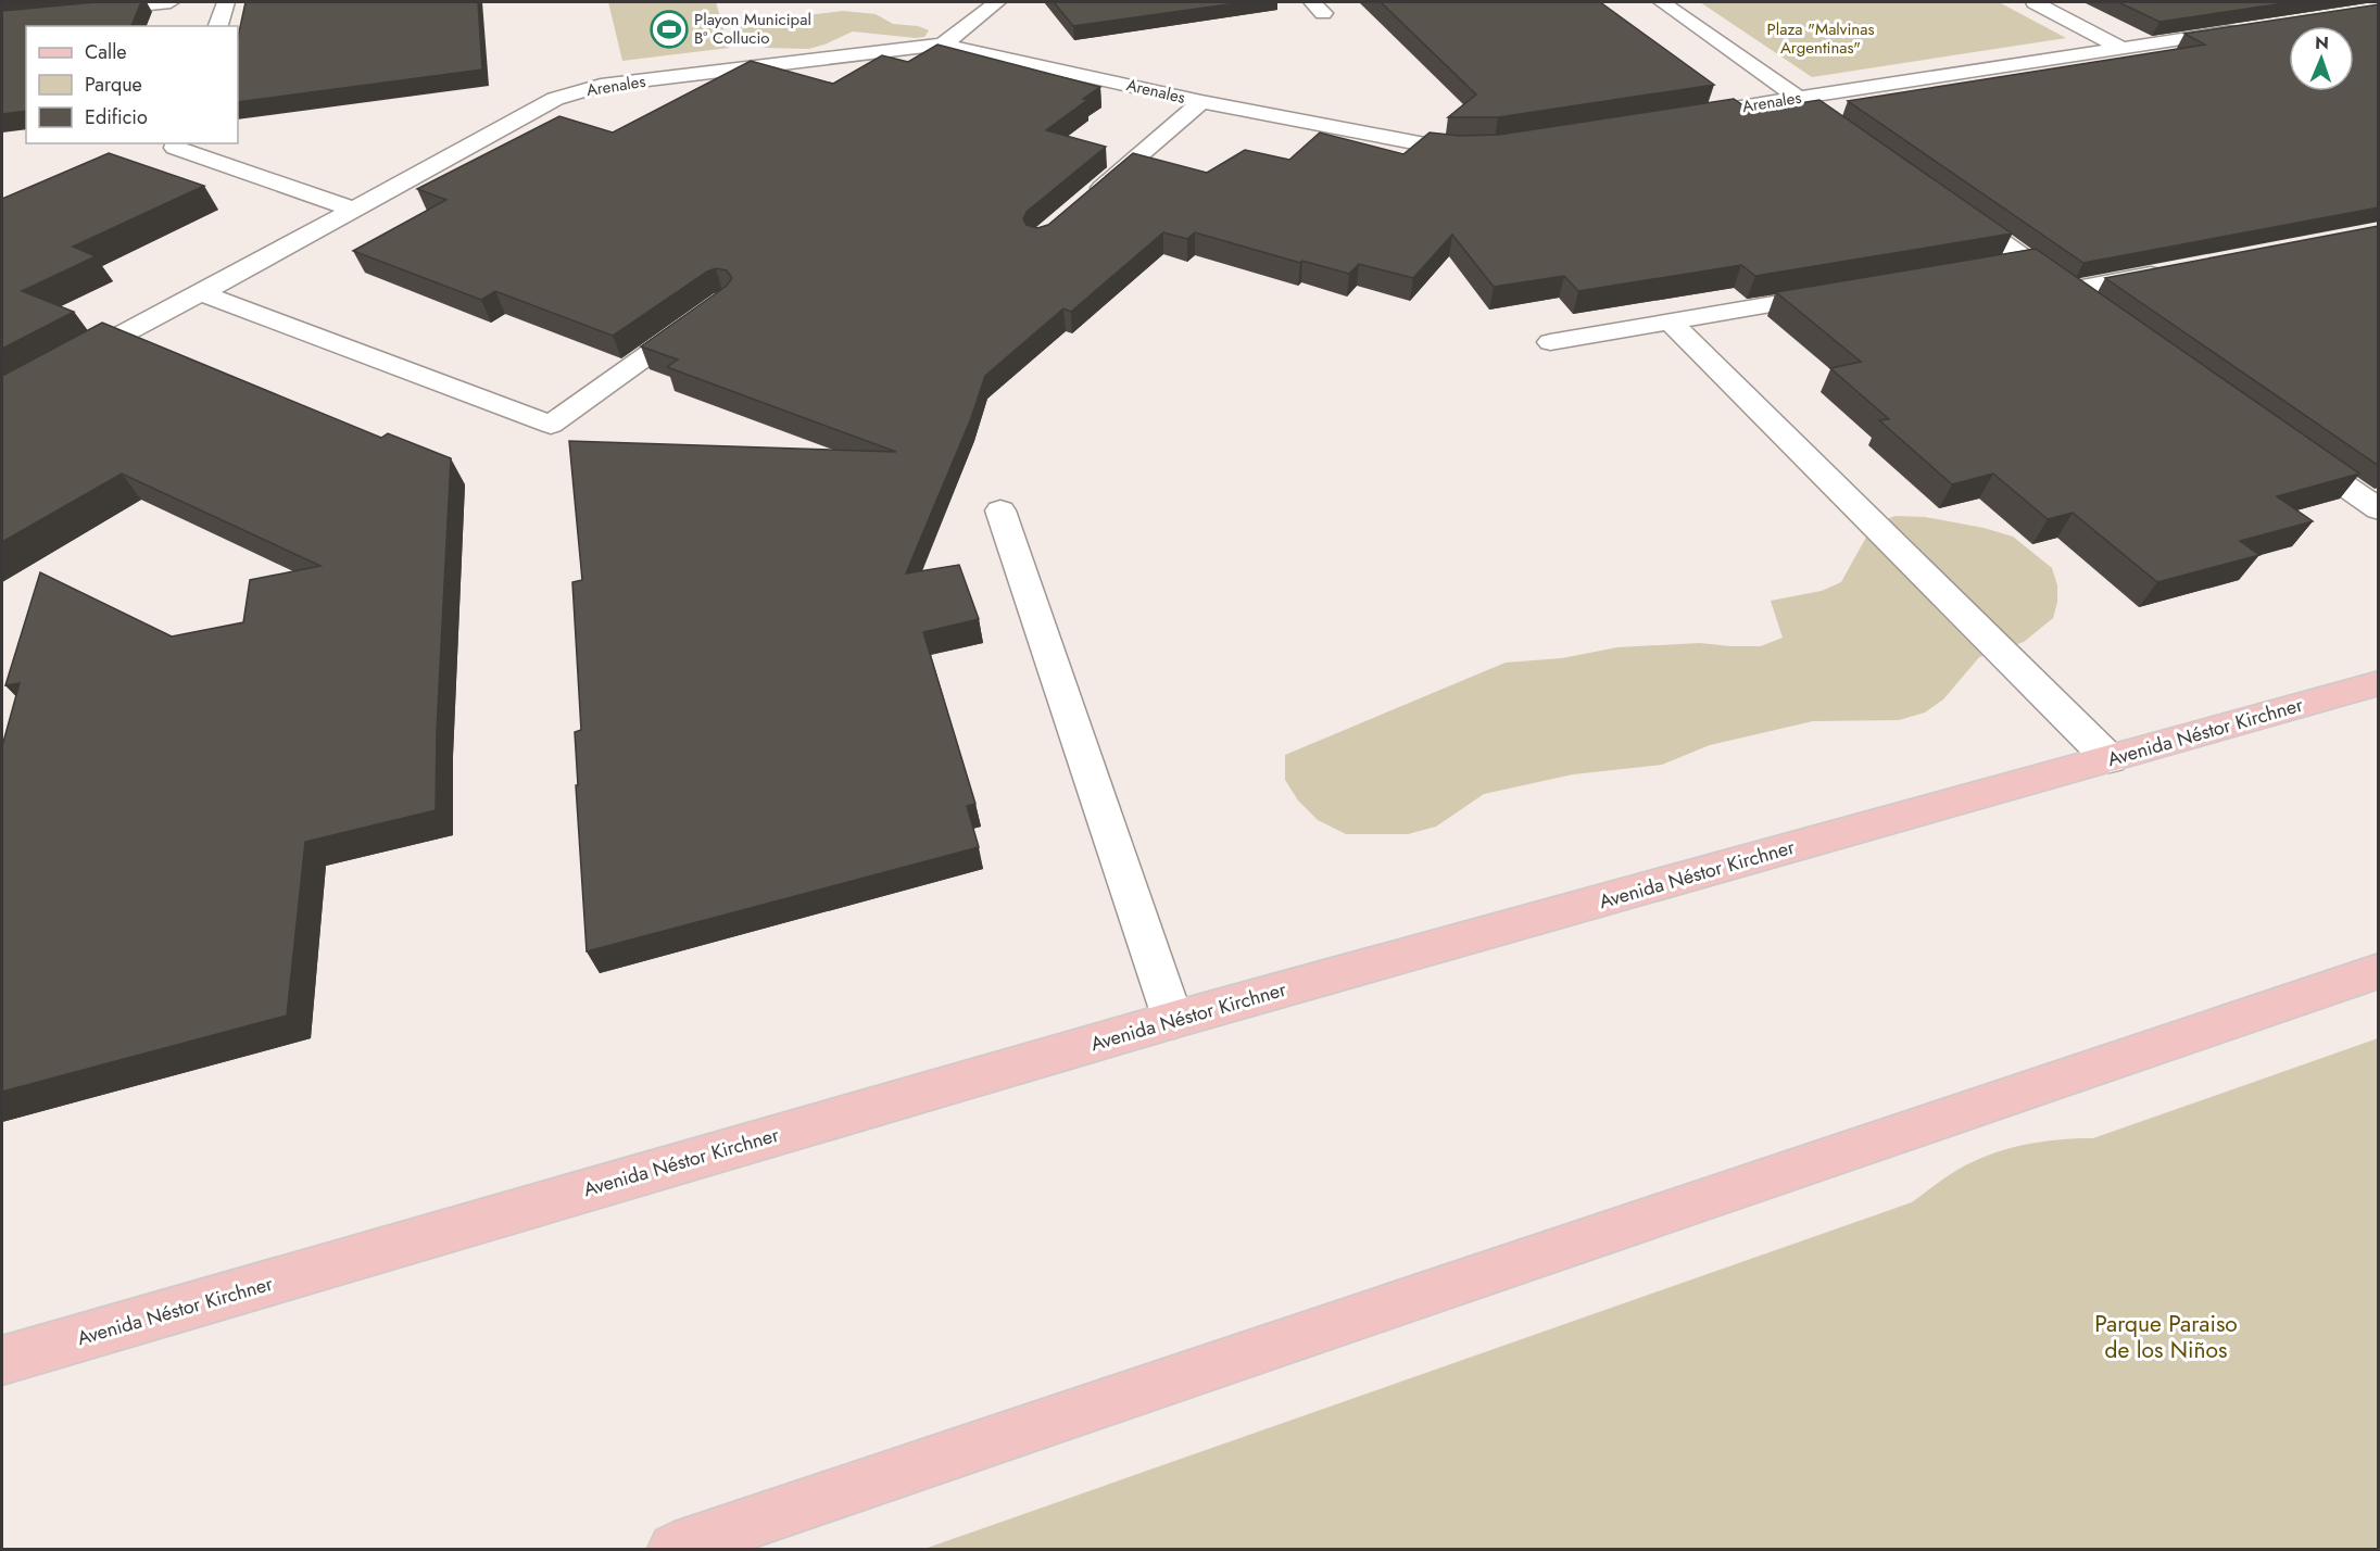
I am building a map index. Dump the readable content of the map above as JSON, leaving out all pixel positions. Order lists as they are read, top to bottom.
{
  "streets": {
    "main road": ["Avenida Néstor Kirchner"],
    "street": ["Arenales"]
  },
  "parks": ["Plaza \"Malvinas Argentinas\"", "Parque Paraiso de los Niños"],
  "places": {
    "sports": ["Playon Municipal B° Collucio"]
  },
  "legend": ["Calle", "Parque", "Edificio"],
  "north": "top"
}
